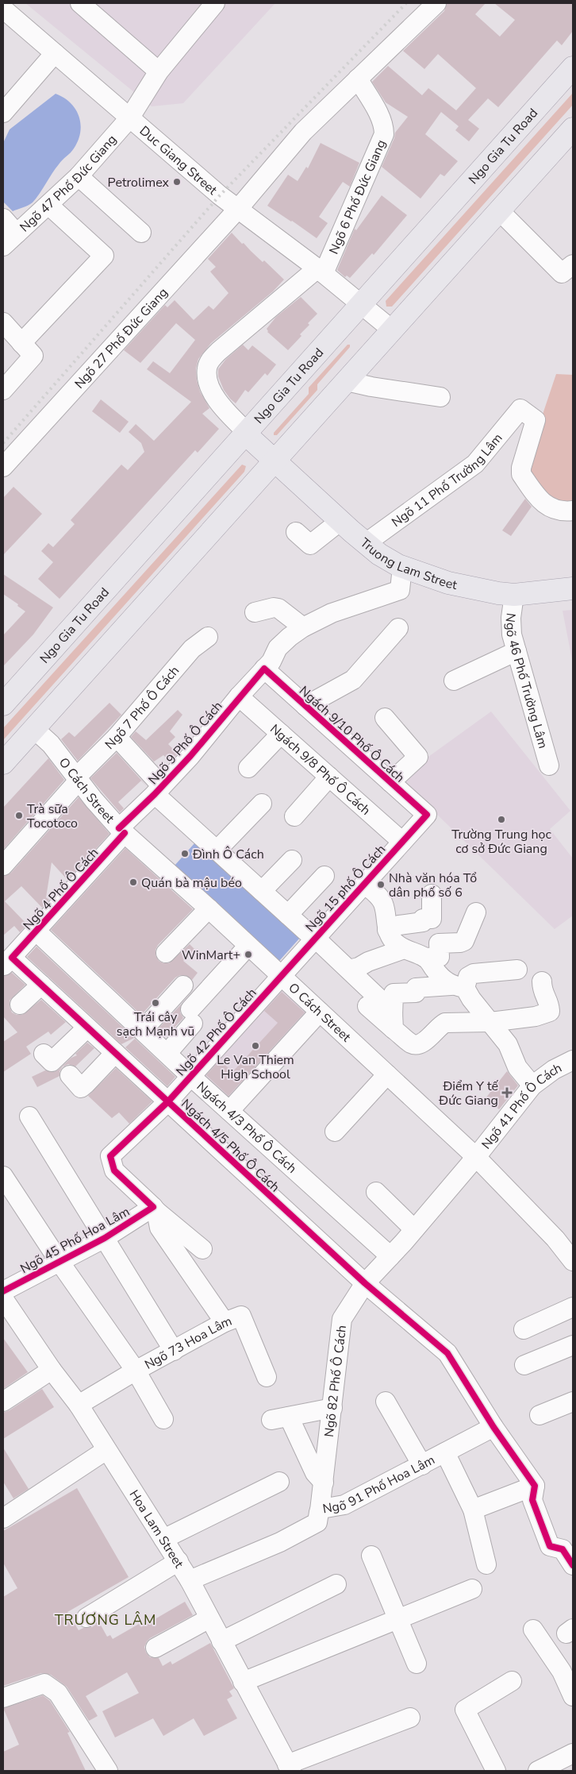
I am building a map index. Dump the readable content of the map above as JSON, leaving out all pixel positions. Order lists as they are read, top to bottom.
{
  "streets": {
    "main road": ["Ngo Gia Tu Road", "Truong Lam Street"],
    "street": [
      "Duc Giang Street",
      "Ngõ 47 Phố Đức Giang",
      "Ngõ 6 Phố Đức Giang",
      "Ngõ 27 Phố Đức Giang",
      "Ngõ 11 Phố Trường Lâm",
      "Ngõ 46 Phố Trường Lâm",
      "Ngõ 7 Phố Ô Cách",
      "Ngách 9/10 Phố Ô Cách",
      "Ngõ 9 Phố Ô Cách",
      "Ngách 9/8 Phố Ô Cách",
      "O Cách Street",
      "Ngõ 15 phố Ô Cách",
      "Ngõ 4 Phố Ô Cách",
      "Ngõ 42 Phố Ô Cách",
      "Ngõ 41 Phố Ô Cách",
      "Ngách 4/3 Phố Ô Cách",
      "Ngách 4/5 Phố Ô Cách",
      "Ngõ 45 Phố Hoa Lâm",
      "Ngõ 73 Hoa Lâm",
      "Ngõ 82 Phố Ô Cách",
      "Ngõ 91 Phố Hoa Lâm",
      "Hoa Lam Street"
    ]
  },
  "crossings": [
    ["Ngo Gia Tu Road", "Duc Giang Street"],
    ["Ngo Gia Tu Road", "Truong Lam Street"],
    ["Duc Giang Street", "Ngõ 47 Phố Đức Giang"],
    ["Duc Giang Street", "Ngõ 6 Phố Đức Giang"],
    ["Duc Giang Street", "Ngõ 27 Phố Đức Giang"],
    ["Ngõ 6 Phố Đức Giang", "Ngõ 27 Phố Đức Giang"],
    ["Ngõ 11 Phố Trường Lâm", "Truong Lam Street"],
    ["Truong Lam Street", "Ngõ 46 Phố Trường Lâm"],
    ["Truong Lam Street", "Ngõ 9 Phố Ô Cách"],
    ["Ngõ 7 Phố Ô Cách", "O Cách Street"],
    ["Ngách 9/10 Phố Ô Cách", "Ngõ 9 Phố Ô Cách"],
    ["Ngách 9/10 Phố Ô Cách", "Ngõ 15 phố Ô Cách"],
    ["Ngõ 9 Phố Ô Cách", "Ngách 9/8 Phố Ô Cách"],
    ["Ngõ 9 Phố Ô Cách", "O Cách Street"],
    ["Ngõ 9 Phố Ô Cách", "Ngõ 4 Phố Ô Cách"],
    ["Ngách 9/8 Phố Ô Cách", "Ngõ 15 phố Ô Cách"],
    ["O Cách Street", "Ngõ 15 phố Ô Cách"],
    ["O Cách Street", "Ngõ 4 Phố Ô Cách"],
    ["O Cách Street", "Ngõ 42 Phố Ô Cách"],
    ["O Cách Street", "Ngõ 41 Phố Ô Cách"],
    ["O Cách Street", "Ngõ 82 Phố Ô Cách"],
    ["Ngõ 15 phố Ô Cách", "Ngõ 42 Phố Ô Cách"],
    ["Ngõ 4 Phố Ô Cách", "Ngách 4/3 Phố Ô Cách"],
    ["Ngõ 4 Phố Ô Cách", "Ngách 4/5 Phố Ô Cách"],
    ["Ngõ 42 Phố Ô Cách", "Ngách 4/3 Phố Ô Cách"],
    ["Ngõ 42 Phố Ô Cách", "Ngách 4/5 Phố Ô Cách"],
    ["Ngõ 42 Phố Ô Cách", "Ngõ 45 Phố Hoa Lâm"],
    ["Ngõ 41 Phố Ô Cách", "Ngõ 82 Phố Ô Cách"],
    ["Ngách 4/3 Phố Ô Cách", "Ngõ 82 Phố Ô Cách"],
    ["Ngách 4/5 Phố Ô Cách", "Ngõ 45 Phố Hoa Lâm"],
    ["Ngách 4/5 Phố Ô Cách", "Ngõ 82 Phố Ô Cách"],
    ["Ngách 4/5 Phố Ô Cách", "Ngõ 91 Phố Hoa Lâm"],
    ["Ngõ 73 Hoa Lâm", "Hoa Lam Street"],
    ["Ngõ 82 Phố Ô Cách", "Ngõ 91 Phố Hoa Lâm"],
    ["Ngõ 91 Phố Hoa Lâm", "Hoa Lam Street"]
  ],
  "districts": ["TRƯƠNG LÂM"],
  "places": {
    "other": [
      "Petrolimex",
      "Trà sữa Tocotoco",
      "Trường Trung học cơ sở Đức Giang",
      "Đình Ô Cách",
      "Quán bà mậu béo",
      "Nhà văn hóa Tổ dân phố số 6",
      "WinMart+",
      "Trái cây sạch Mạnh vũ",
      "Le Van Thiem High School"
    ],
    "health": ["Điểm Y tế Đức Giang"]
  }
}
